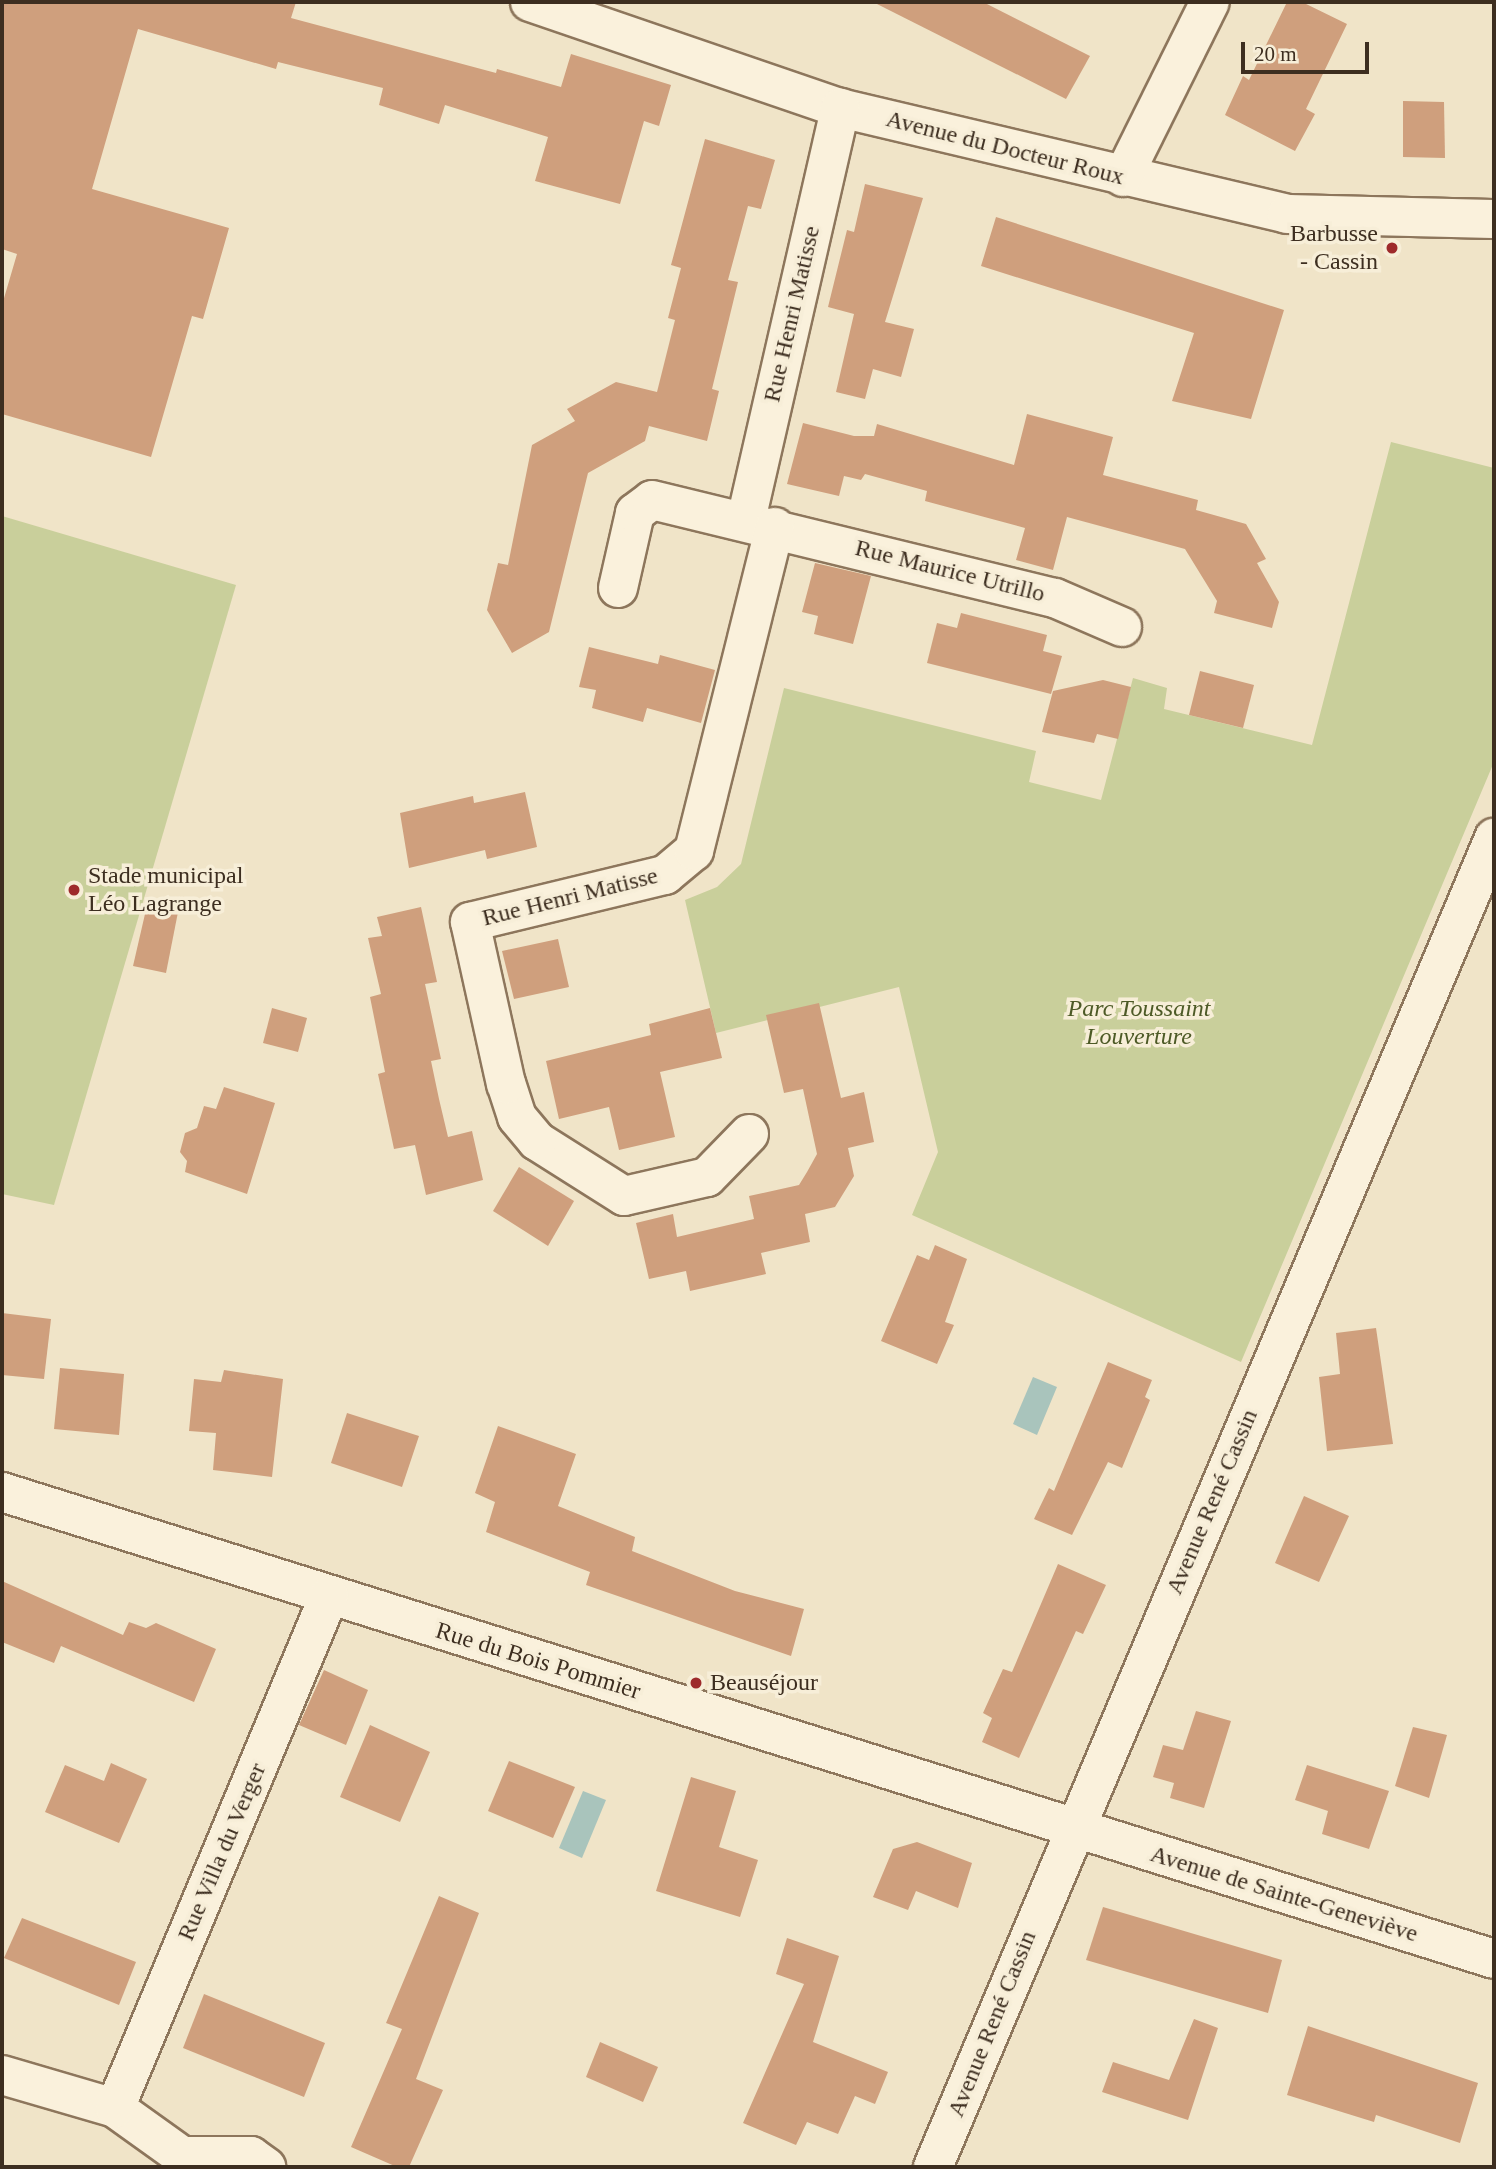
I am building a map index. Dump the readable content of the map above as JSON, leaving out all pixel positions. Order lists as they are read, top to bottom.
{
  "streets": {
    "street": [
      "Avenue du Docteur Roux",
      "Rue Henri Matisse",
      "Rue Maurice Utrillo",
      "Avenue René Cassin",
      "Rue du Bois Pommier",
      "Rue Villa du Verger",
      "Avenue de Sainte-Geneviève"
    ]
  },
  "crossings": [
    ["Avenue du Docteur Roux", "Rue Henri Matisse"],
    ["Rue Henri Matisse", "Rue Maurice Utrillo"],
    ["Avenue René Cassin", "Rue du Bois Pommier"],
    ["Avenue René Cassin", "Avenue de Sainte-Geneviève"],
    ["Rue du Bois Pommier", "Rue Villa du Verger"],
    ["Rue du Bois Pommier", "Avenue de Sainte-Geneviève"]
  ],
  "parks": ["Parc Toussaint Louverture"],
  "places": ["Barbusse - Cassin", "Stade municipal Léo Lagrange", "Beauséjour"],
  "scale_bar": "20 m"
}
